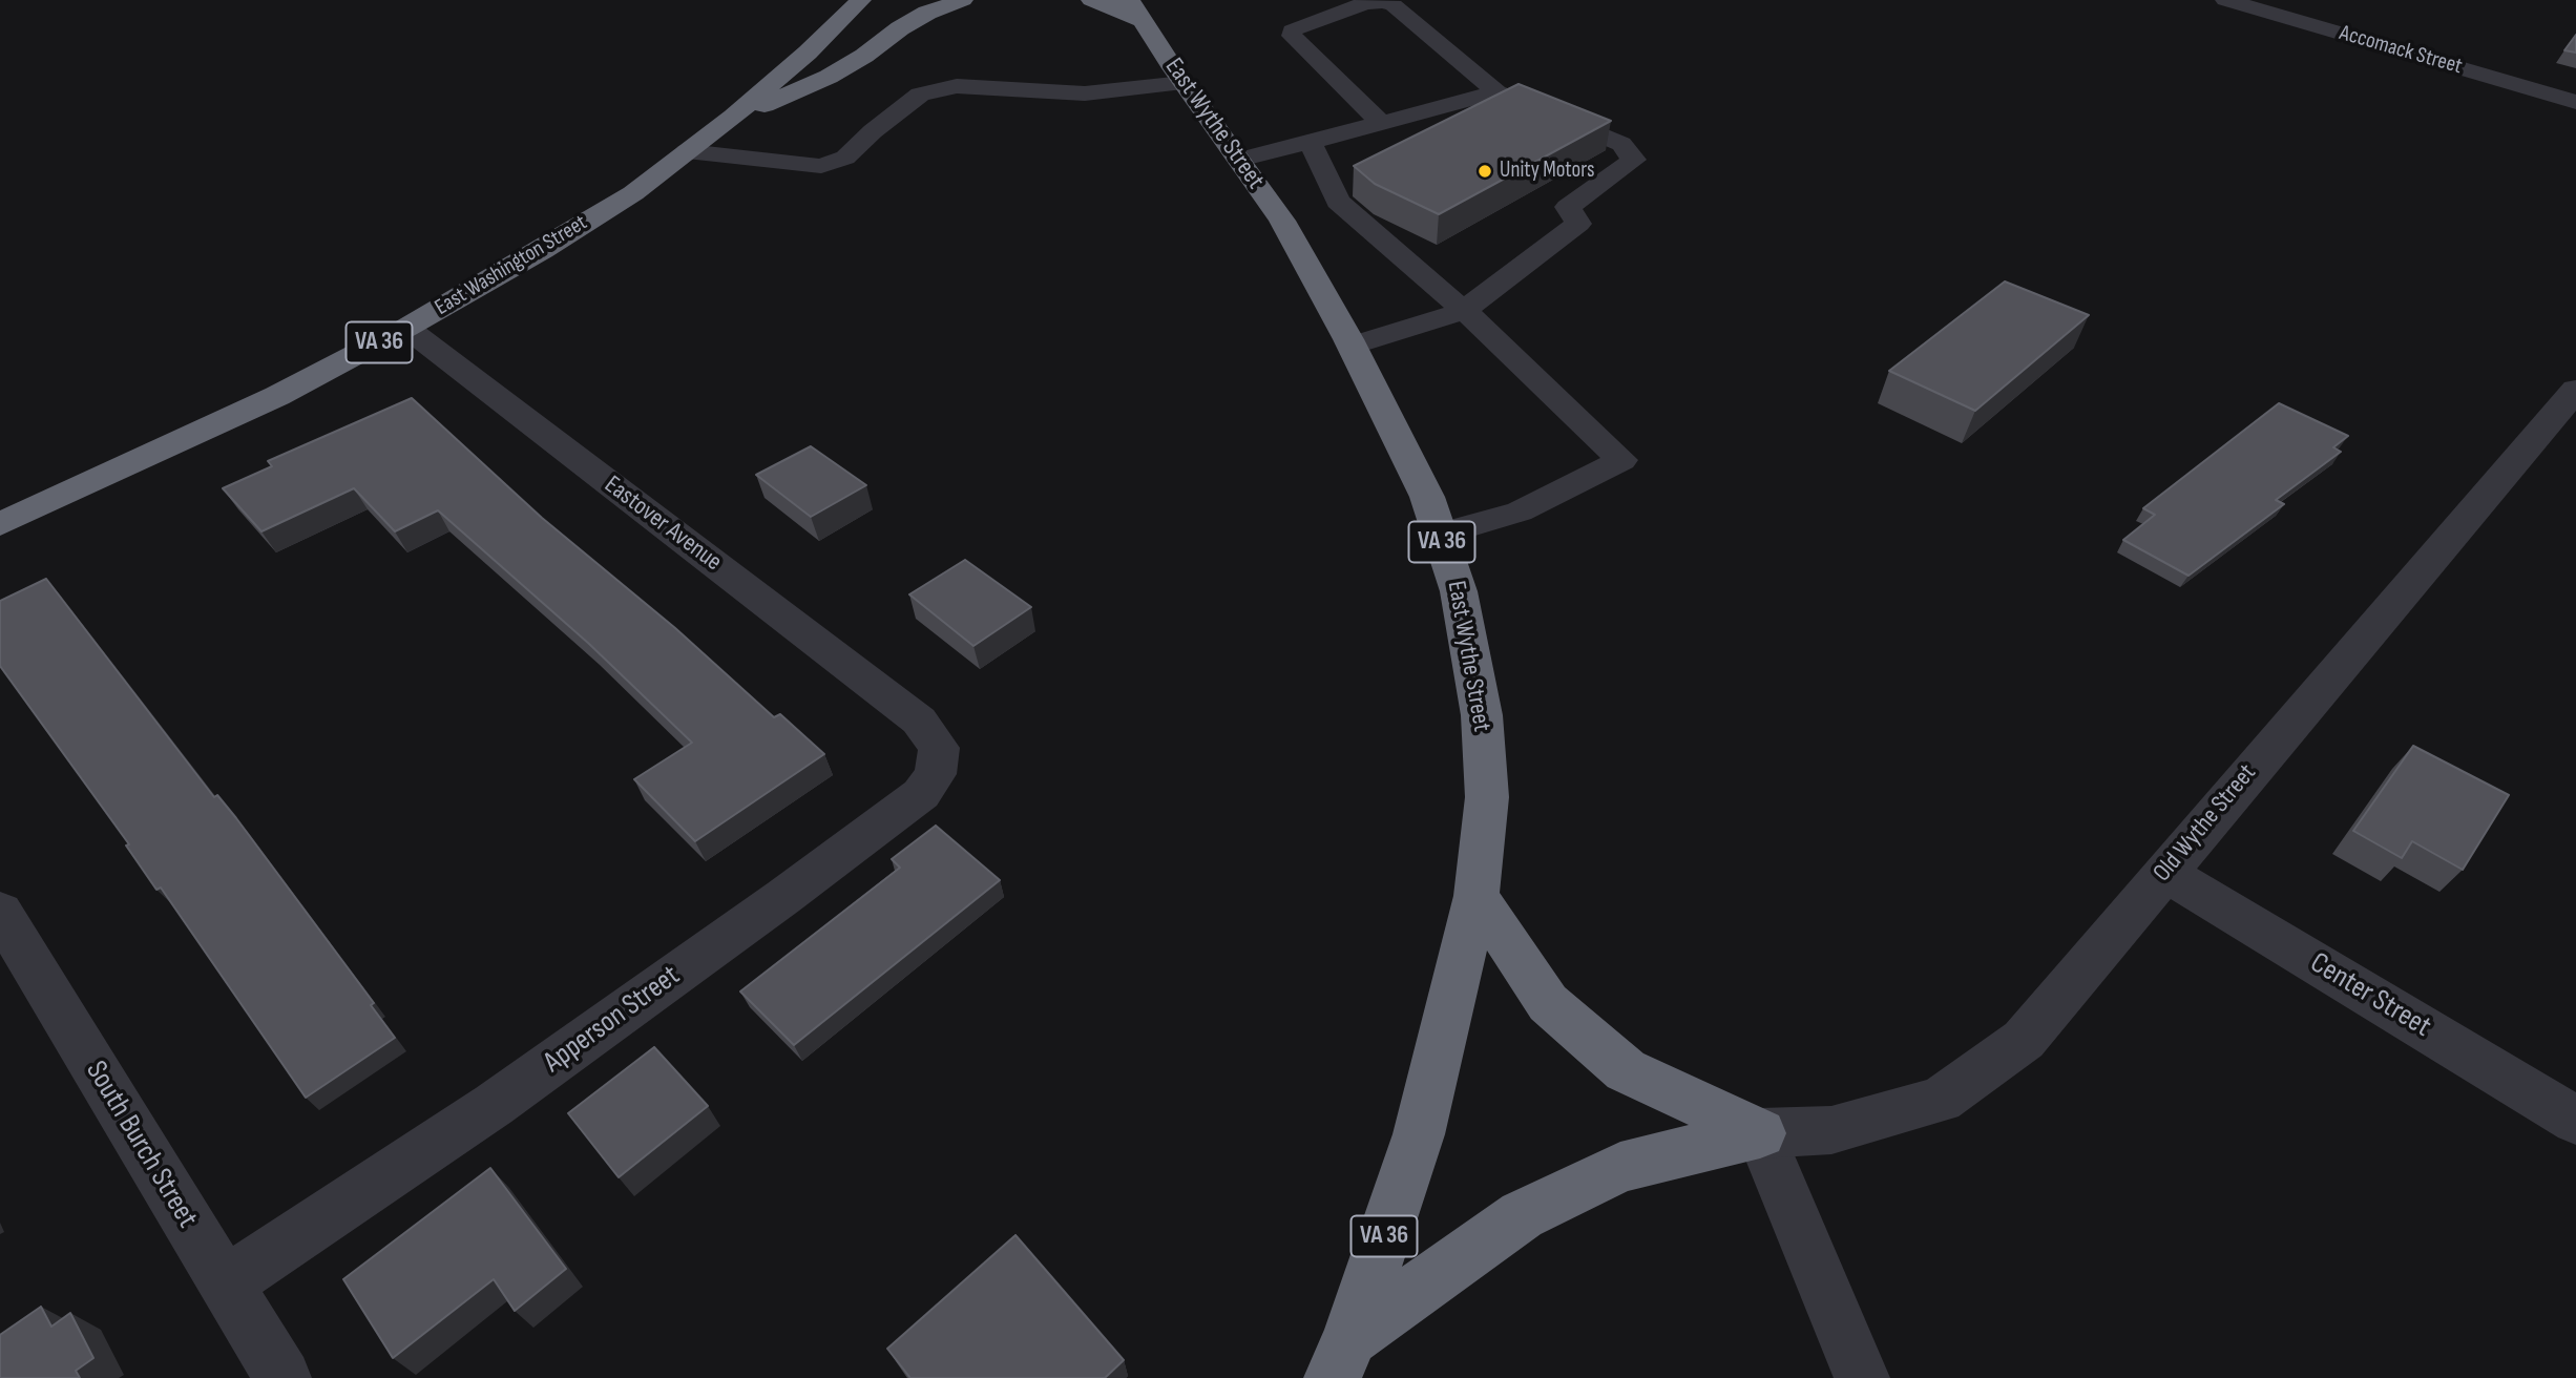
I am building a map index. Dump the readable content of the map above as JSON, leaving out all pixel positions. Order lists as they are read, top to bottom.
{
  "streets": {
    "highway": ["East Wythe Street", "East Washington Street", "VA 36"],
    "street": [
      "Accomack Street",
      "Eastover Avenue",
      "Old Wythe Street",
      "Center Street",
      "Apperson Street",
      "South Burch Street"
    ]
  },
  "crossings": [
    ["East Washington Street", "Eastover Avenue"],
    ["Eastover Avenue", "Apperson Street"],
    ["Old Wythe Street", "Center Street"],
    ["Apperson Street", "South Burch Street"]
  ],
  "places": ["Unity Motors"]
}
